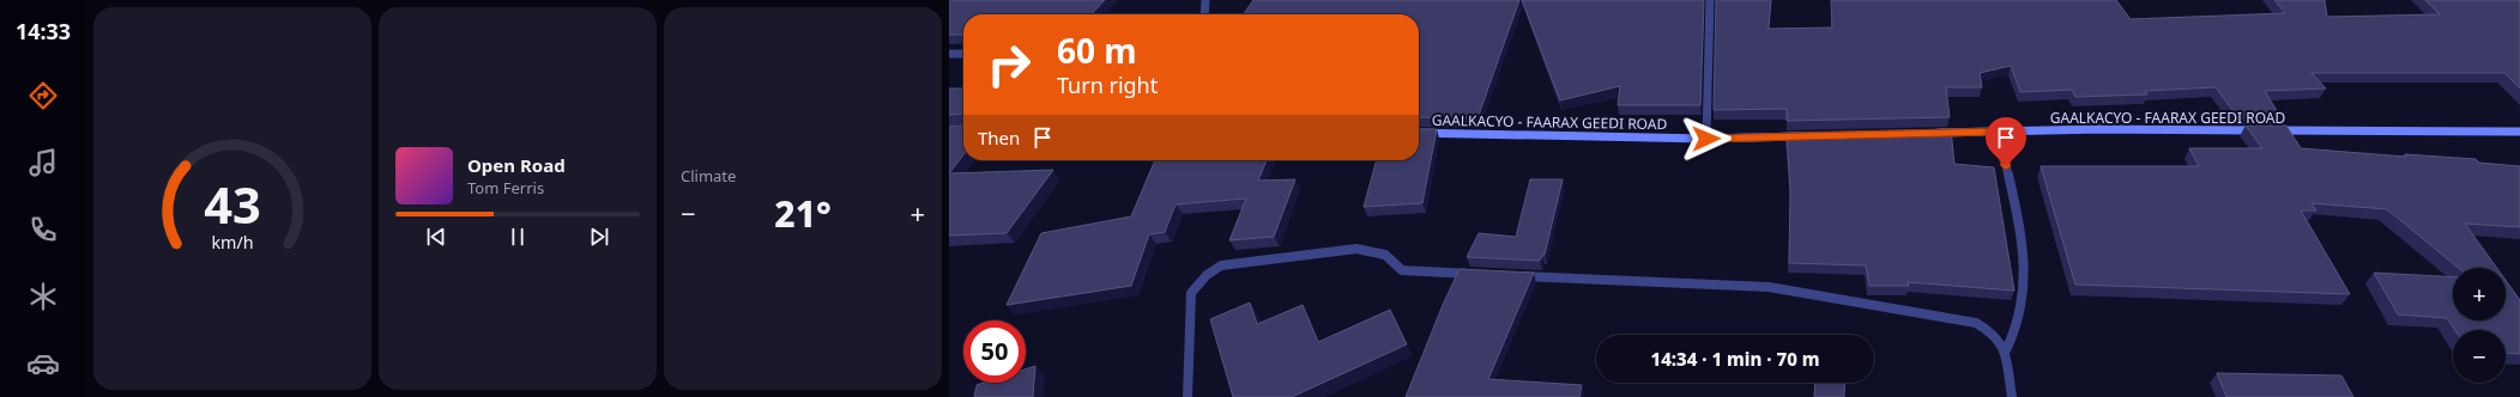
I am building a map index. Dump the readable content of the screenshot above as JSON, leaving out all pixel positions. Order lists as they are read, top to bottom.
{
  "streets": {
    "main road": ["GAALKACYO - FAARAX GEEDI ROAD"]
  },
  "page": {
    "tabs": "14:33",
    "tile": "Climate",
    "turn": ["60 m", "Turn right"],
    "then": "Then",
    "song": ["Open Road", "Tom Ferris"],
    "heat": ["−", "21°", "+"],
    "map_buttons": ["+", "−"],
    "limit": "50",
    "trip": "14:34 · 1 min · 70 m",
    "gauge": ["43", "km/h"]
  }
}
